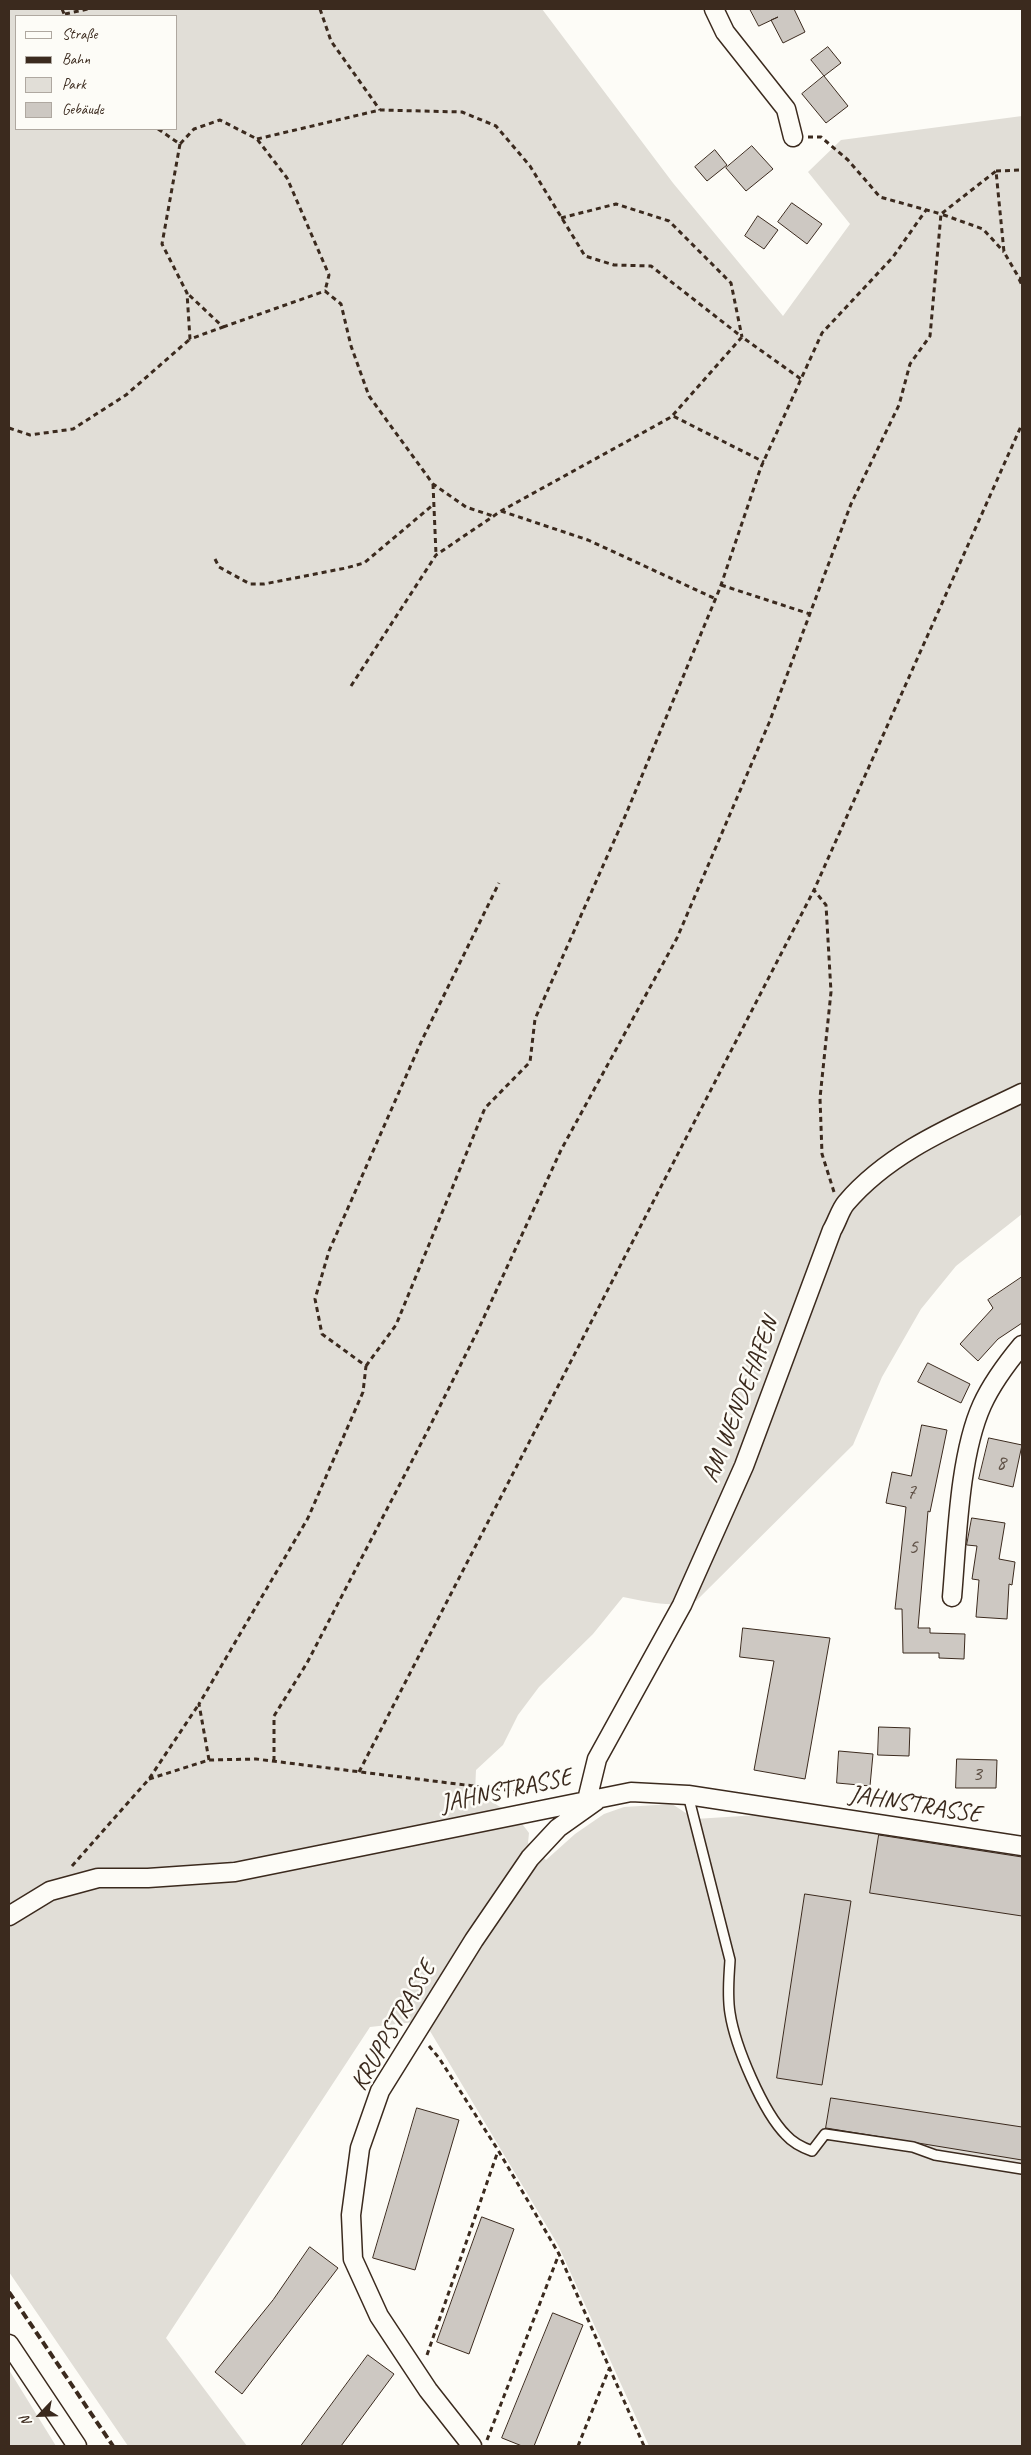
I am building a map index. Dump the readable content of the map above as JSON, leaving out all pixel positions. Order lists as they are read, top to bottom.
{
  "streets": {
    "street": ["AM WENDEHAFEN", "JAHNSTRASSE", "KRUPPSTRASSE"]
  },
  "crossings": [
    ["AM WENDEHAFEN", "JAHNSTRASSE"],
    ["AM WENDEHAFEN", "KRUPPSTRASSE"],
    ["JAHNSTRASSE", "KRUPPSTRASSE"]
  ],
  "house_numbers": [
    "8",
    "7",
    "5",
    "3"
  ],
  "legend": [
    "Straße",
    "Bahn",
    "Park",
    "Gebäude"
  ],
  "north": "bottom left"
}
